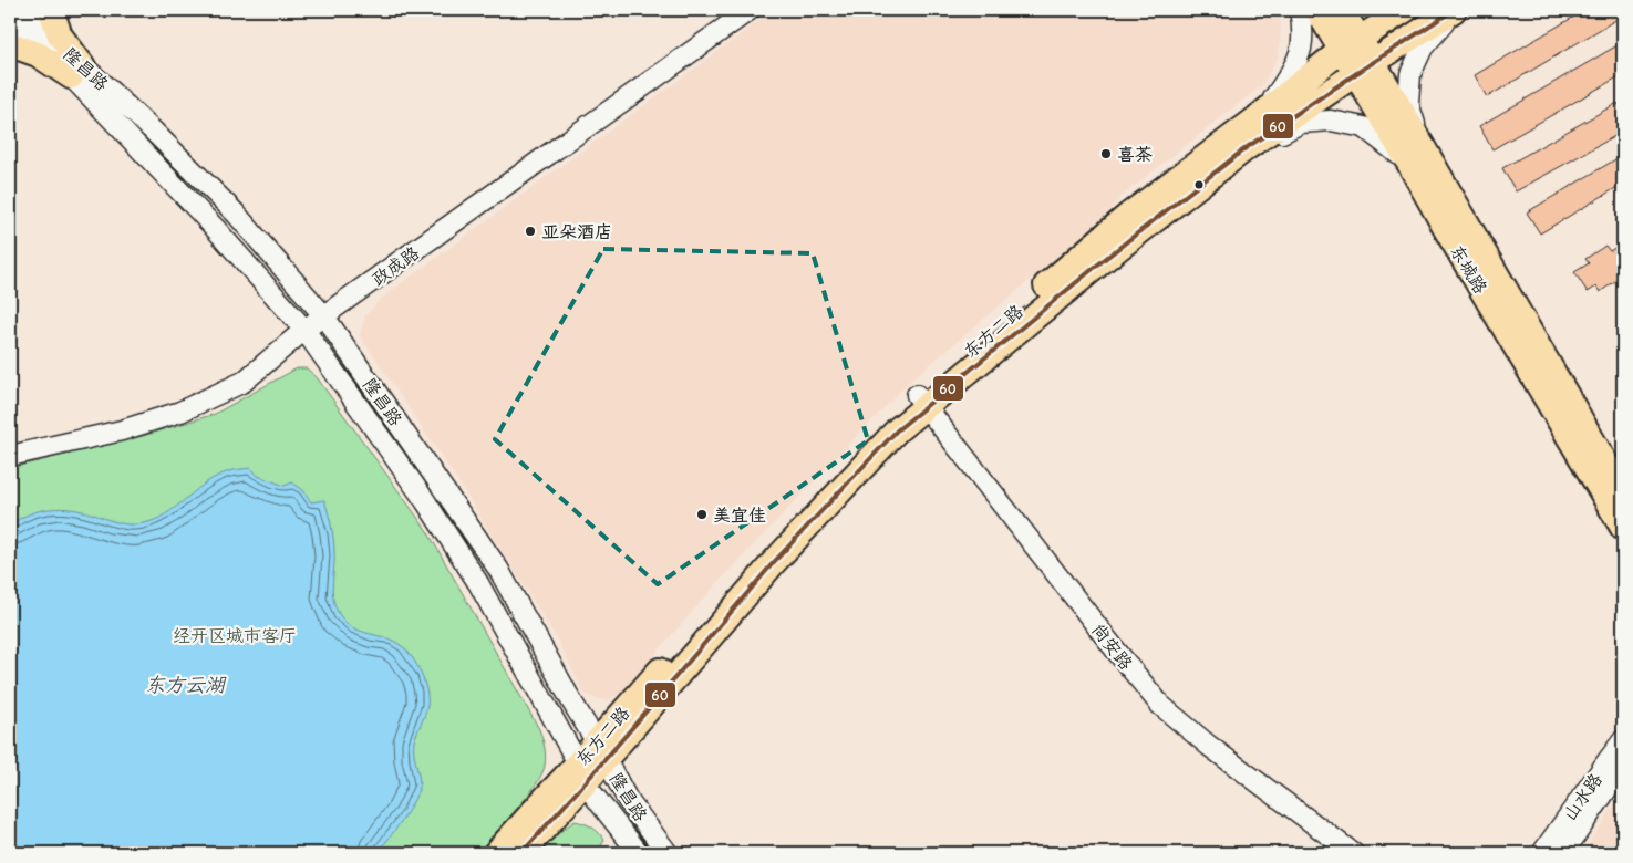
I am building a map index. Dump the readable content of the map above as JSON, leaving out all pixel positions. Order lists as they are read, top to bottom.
{
  "streets": {
    "main road": ["东城路", "东方二路"],
    "street": [
      "隆昌路",
      "政成路",
      "尚安路",
      "山水路"
    ]
  },
  "crossings": [
    ["隆昌路", "政成路"],
    ["隆昌路", "东方二路"],
    ["东城路", "东方二路"],
    ["东方二路", "尚安路"]
  ],
  "water": ["东方云湖"],
  "parks": ["经开区城市客厅"],
  "places": ["喜茶", "亚朵酒店", "美宜佳"],
  "lines": ["transit line 60"]
}
